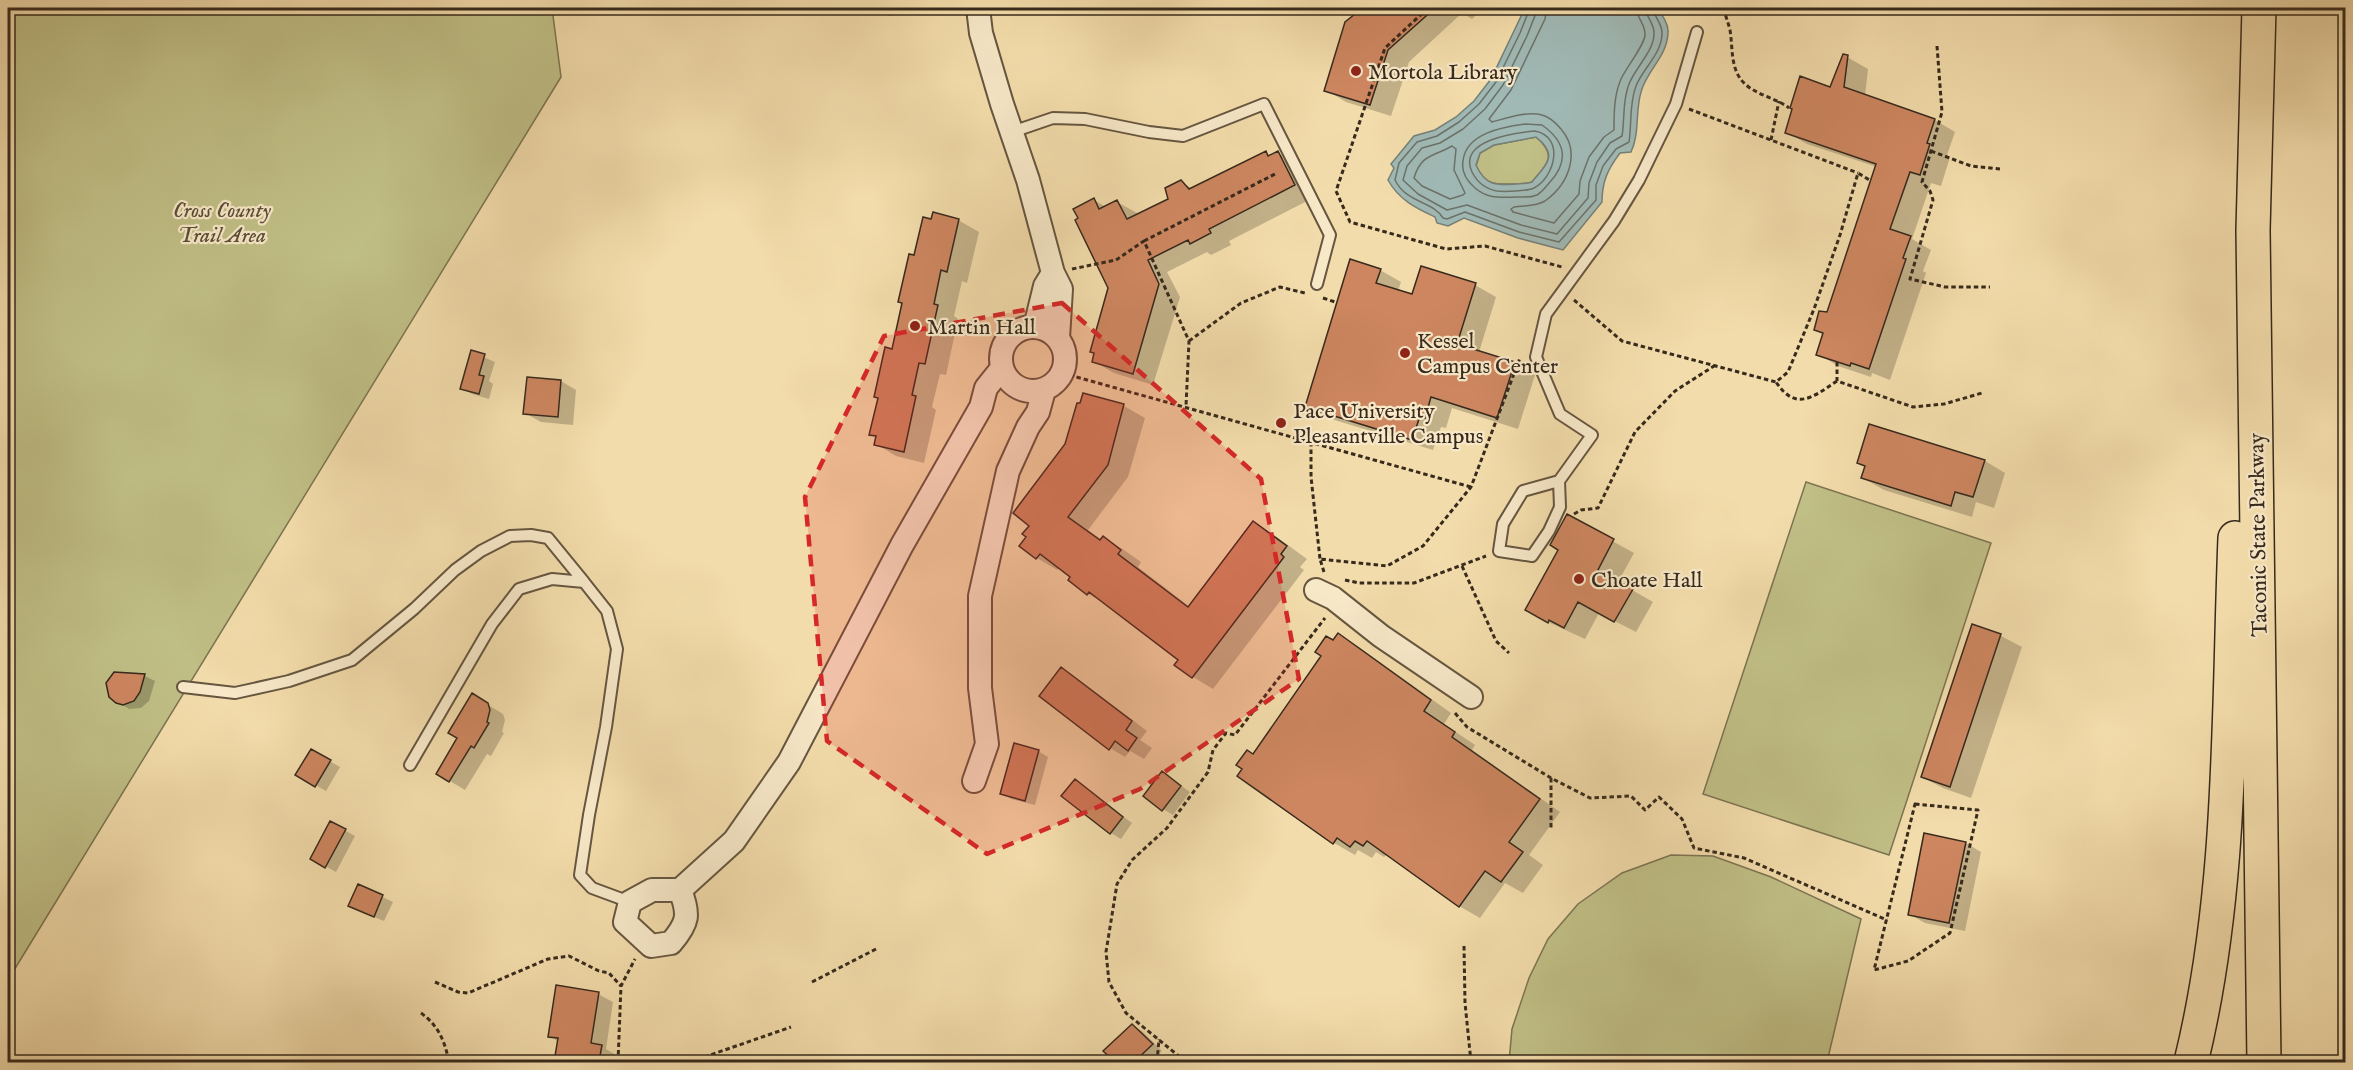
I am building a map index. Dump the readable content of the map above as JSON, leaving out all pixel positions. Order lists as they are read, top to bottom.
{
  "streets": {
    "highway": ["Taconic State Parkway"]
  },
  "parks": ["Cross County Trail Area"],
  "places": [
    "Mortola Library",
    "Martin Hall",
    "Kessel Campus Center",
    "Pace University Pleasantville Campus",
    "Choate Hall"
  ]
}
